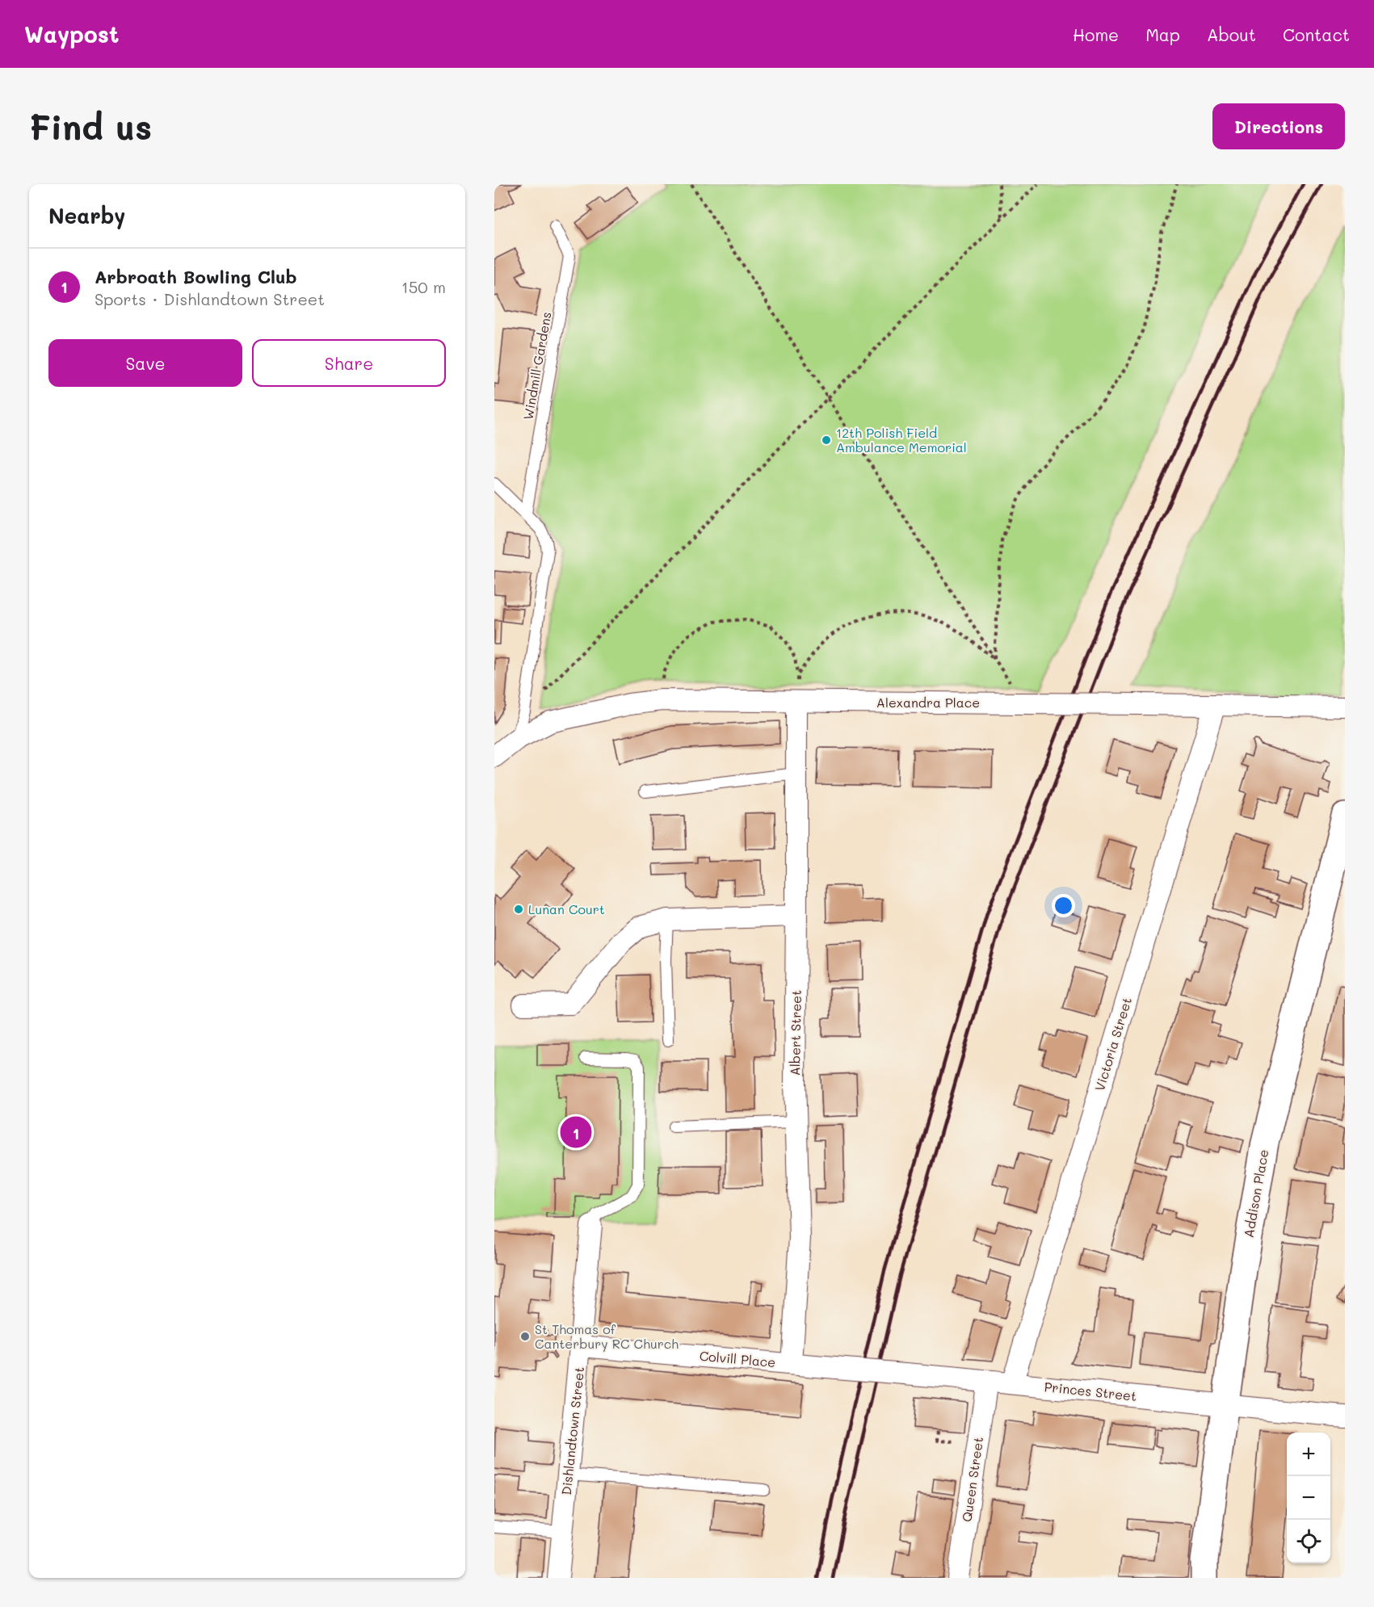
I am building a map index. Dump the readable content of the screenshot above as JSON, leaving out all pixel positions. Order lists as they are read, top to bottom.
{
  "streets": {
    "main road": ["Addison Place"],
    "street": [
      "Alexandra Place",
      "Albert Street",
      "Victoria Street",
      "Colvill Place",
      "Princes Street",
      "Dishlandtown Street",
      "Queen Street"
    ],
    "lane": ["Windmill Gardens"]
  },
  "crossings": [
    ["Alexandra Place", "Albert Street"],
    ["Alexandra Place", "Victoria Street"],
    ["Albert Street", "Colvill Place"],
    ["Victoria Street", "Princes Street"],
    ["Addison Place", "Princes Street"],
    ["Colvill Place", "Princes Street"],
    ["Colvill Place", "Dishlandtown Street"],
    ["Princes Street", "Queen Street"]
  ],
  "places": ["12th Polish Field Ambulance Memorial", "Lunan Court", "St Thomas of Canterbury RC Church"],
  "page": {
    "header": "Waypost",
    "nav": [
      "Home",
      "Map",
      "About",
      "Contact"
    ],
    "buttons": [
      "Directions",
      ["Save", "Share"]
    ],
    "title": "Find us",
    "heading": "Nearby",
    "list": [
      {
        "mark": "1",
        "name": "Arbroath Bowling Club",
        "note": "Sports · Dishlandtown Street",
        "value": "150 m"
      }
    ],
    "pins": "1",
    "map_buttons": ["+", "−"]
  }
}
